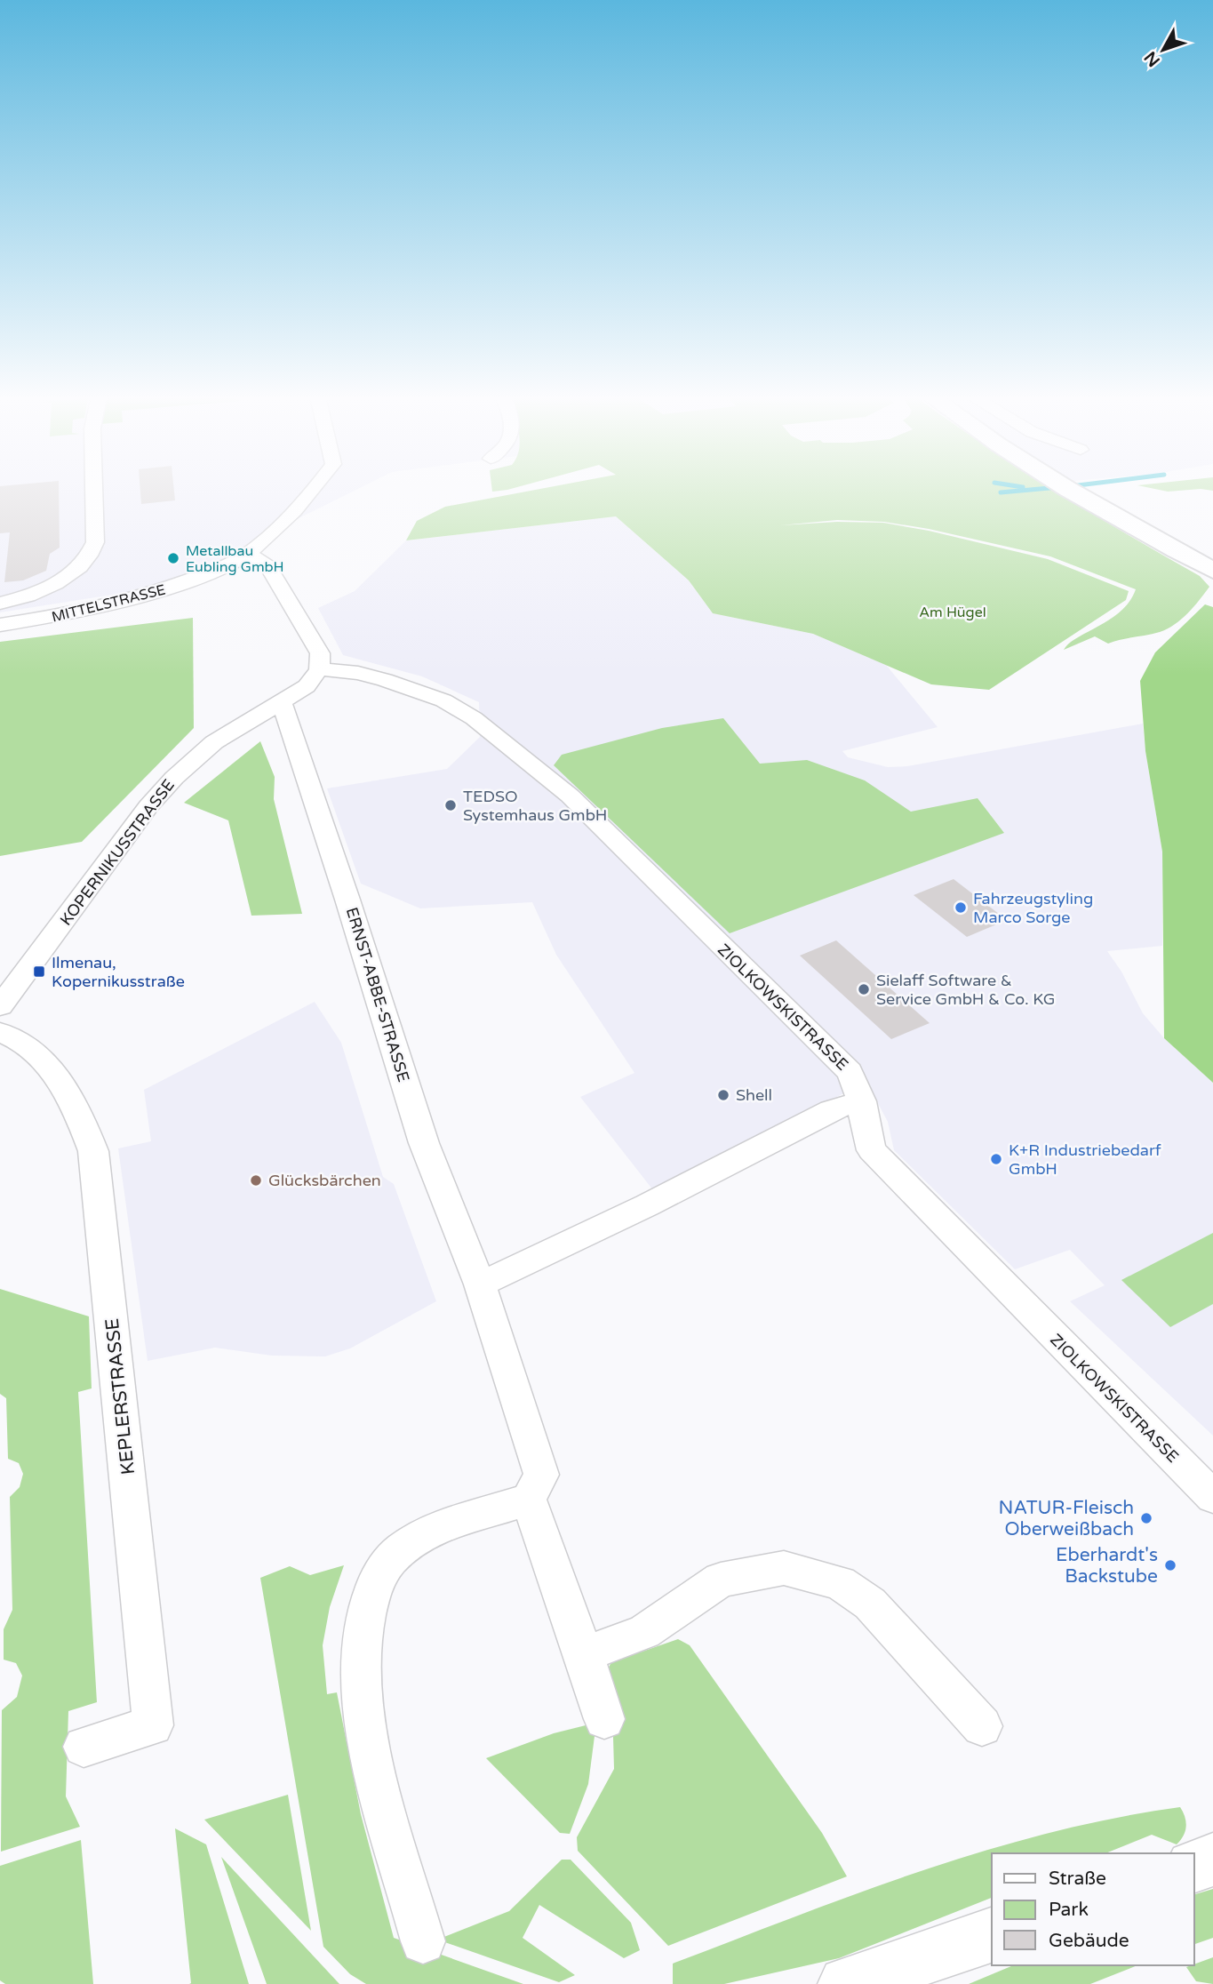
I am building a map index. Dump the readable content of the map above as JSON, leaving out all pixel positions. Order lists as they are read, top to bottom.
{
  "streets": {
    "street": [
      "MITTELSTRASSE",
      "KOPERNIKUSSTRASSE",
      "ERNST-ABBE-STRASSE",
      "ZIOLKOWSKISTRASSE",
      "KEPLERSTRASSE"
    ]
  },
  "crossings": [
    ["KOPERNIKUSSTRASSE", "ERNST-ABBE-STRASSE"],
    ["KOPERNIKUSSTRASSE", "ZIOLKOWSKISTRASSE"]
  ],
  "parks": ["Am Hügel"],
  "places": {
    "other": [
      "Metallbau Eubling GmbH",
      "TEDSO Systemhaus GmbH",
      "Fahrzeugstyling Marco Sorge",
      "Sielaff Software & Service GmbH & Co. KG",
      "Shell",
      "K+R Industriebedarf GmbH",
      "Glücksbärchen",
      "NATUR-Fleisch Oberweißbach",
      "Eberhardt's Backstube"
    ],
    "transit": ["Ilmenau, Kopernikusstraße"]
  },
  "legend": ["Straße", "Park", "Gebäude"],
  "north": "bottom left"
}
